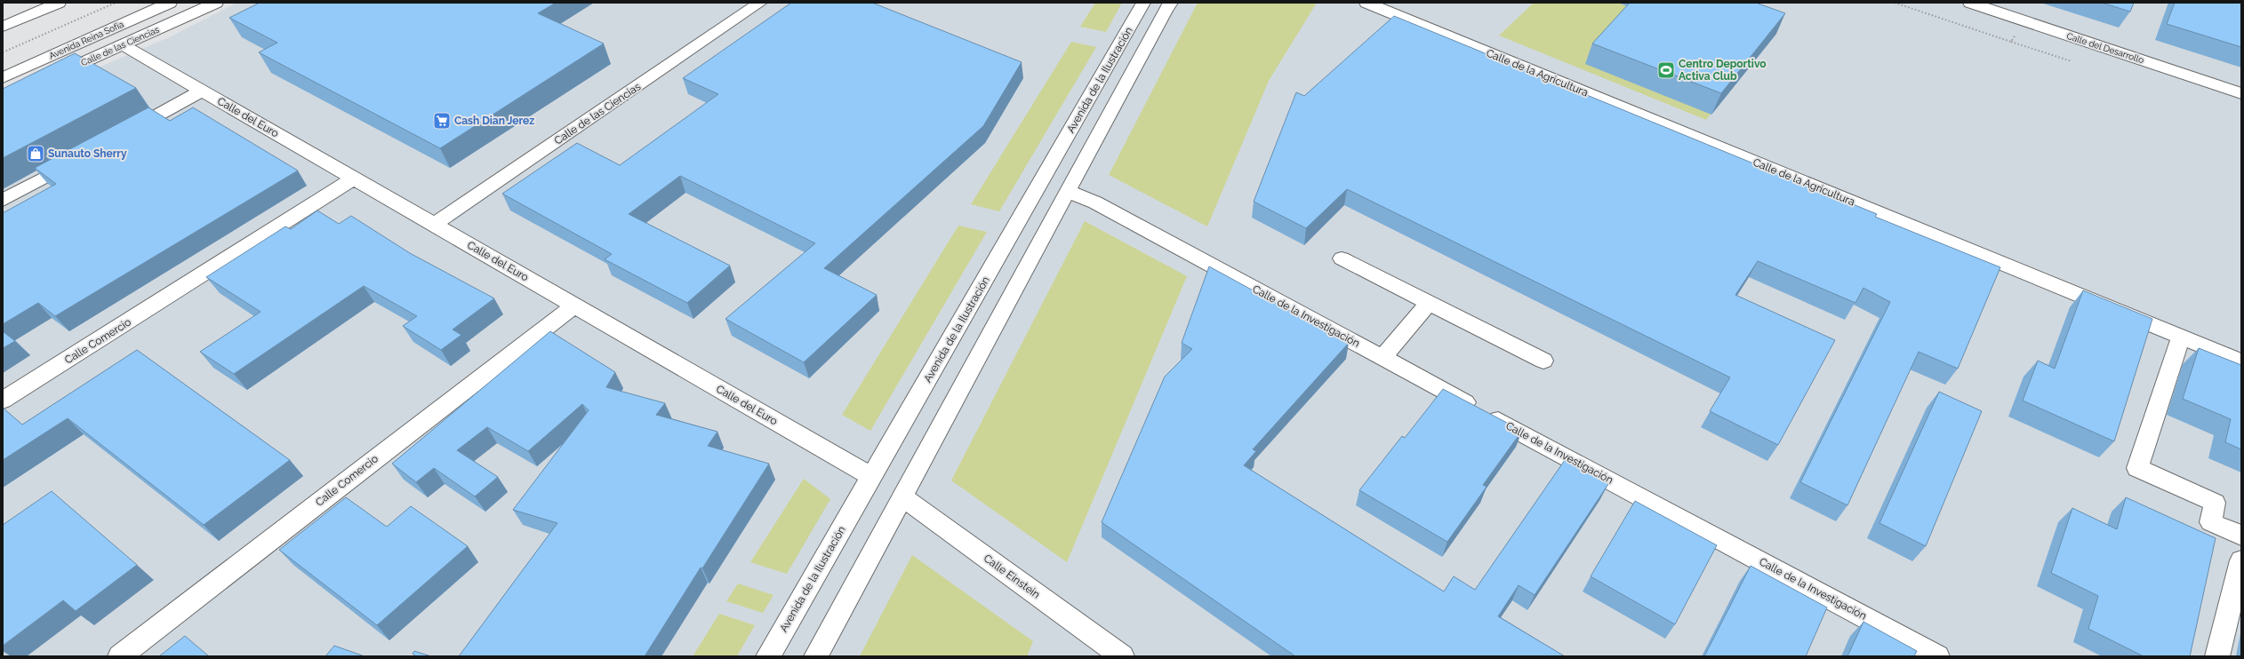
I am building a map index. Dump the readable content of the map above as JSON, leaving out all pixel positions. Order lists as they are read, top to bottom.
{
  "streets": {
    "street": [
      "Avenida Reina Sofía",
      "Calle de las Ciencias",
      "Calle del Desarrollo",
      "Calle de la Agricultura",
      "Avenida de la Ilustración",
      "Calle del Euro",
      "Calle de la Investigación",
      "Calle Comercio",
      "Calle Einstein"
    ]
  },
  "crossings": [
    ["Calle de las Ciencias", "Calle del Euro"],
    ["Avenida de la Ilustración", "Calle del Euro"],
    ["Calle del Euro", "Calle Comercio"]
  ],
  "places": {
    "sports": ["Centro Deportivo Activa Club"],
    "supermarket": ["Cash Dian Jerez"],
    "shop": ["Sunauto Sherry"]
  }
}
